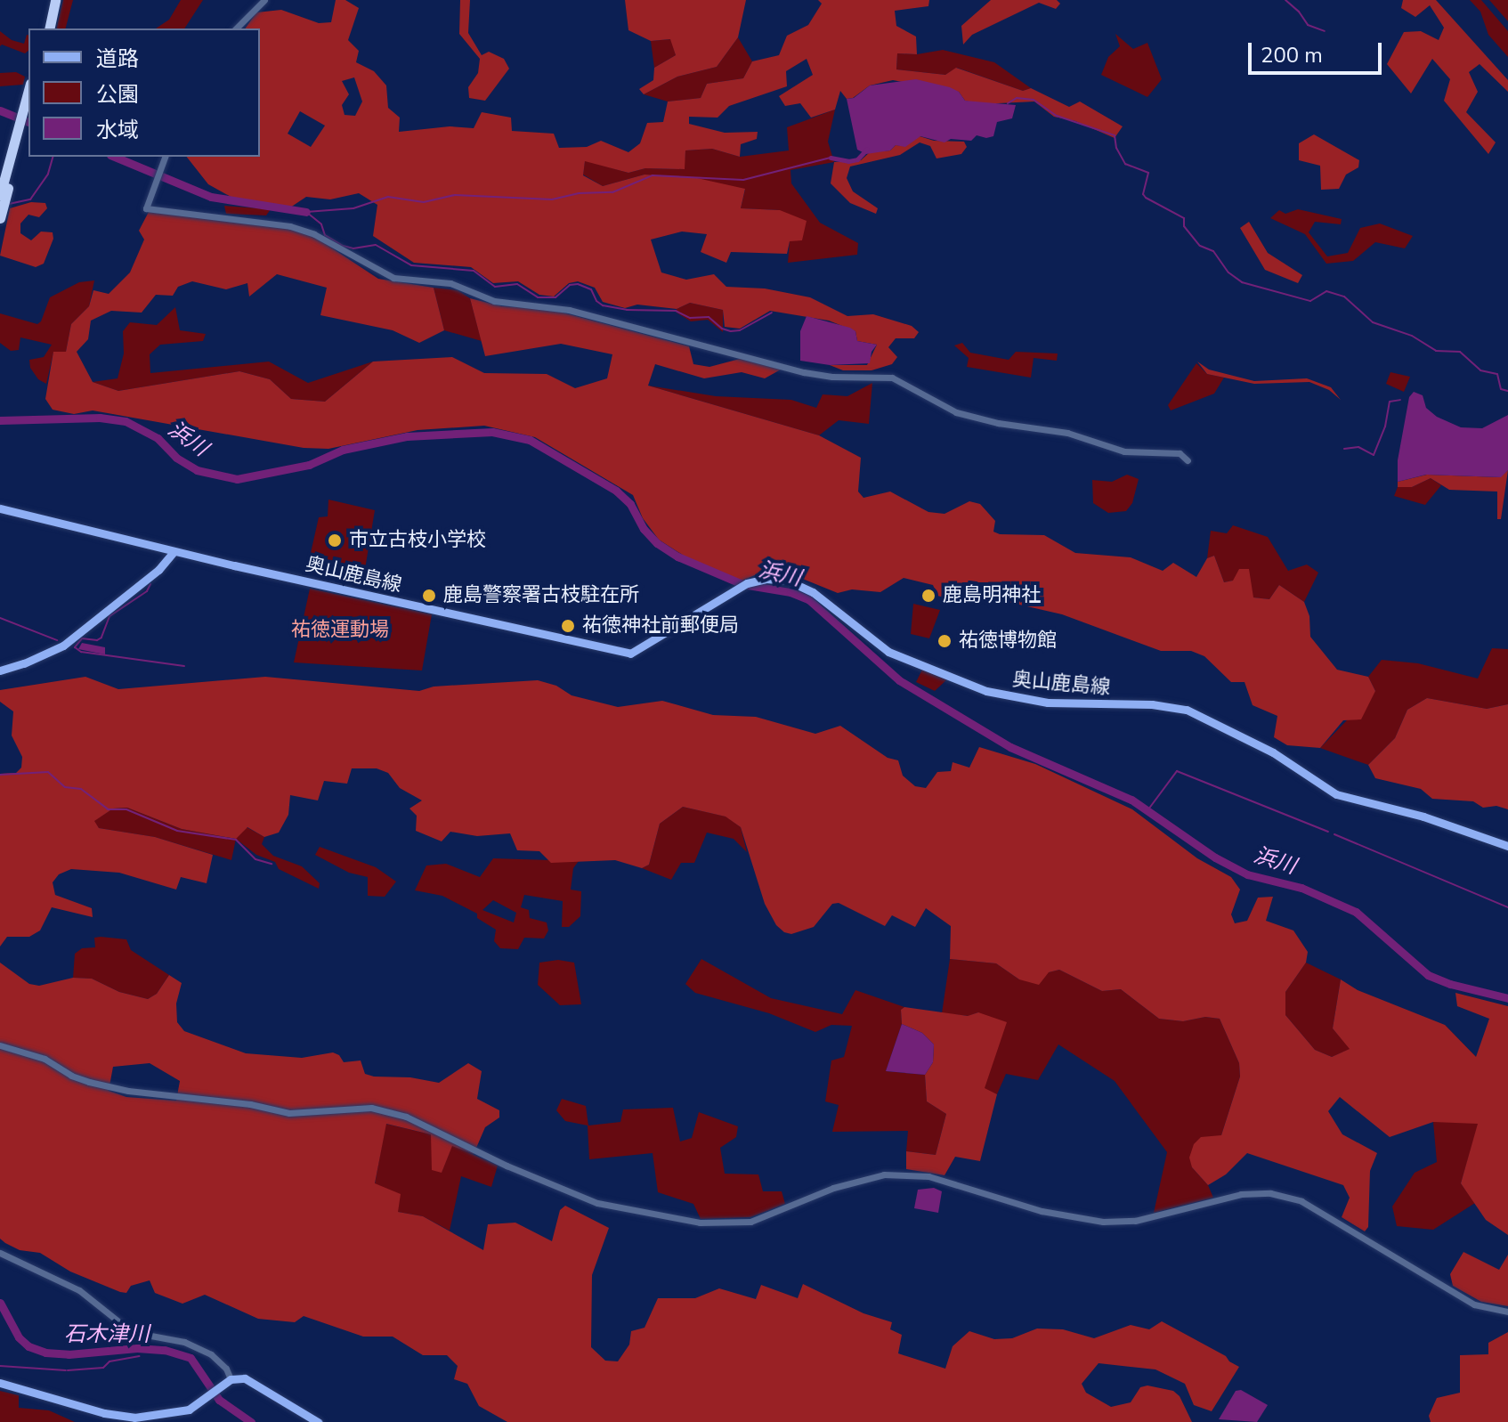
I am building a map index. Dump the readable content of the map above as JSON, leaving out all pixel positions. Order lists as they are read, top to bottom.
{
  "streets": {
    "main road": ["奥山鹿島線"]
  },
  "water": ["浜川", "石木津川"],
  "parks": ["祐徳運動場"],
  "places": [
    "市立古枝小学校",
    "鹿島警察署古枝駐在所",
    "鹿島明神社",
    "祐徳神社前郵便局",
    "祐徳博物館"
  ],
  "legend": ["道路", "公園", "水域"],
  "scale_bar": "200 m"
}
